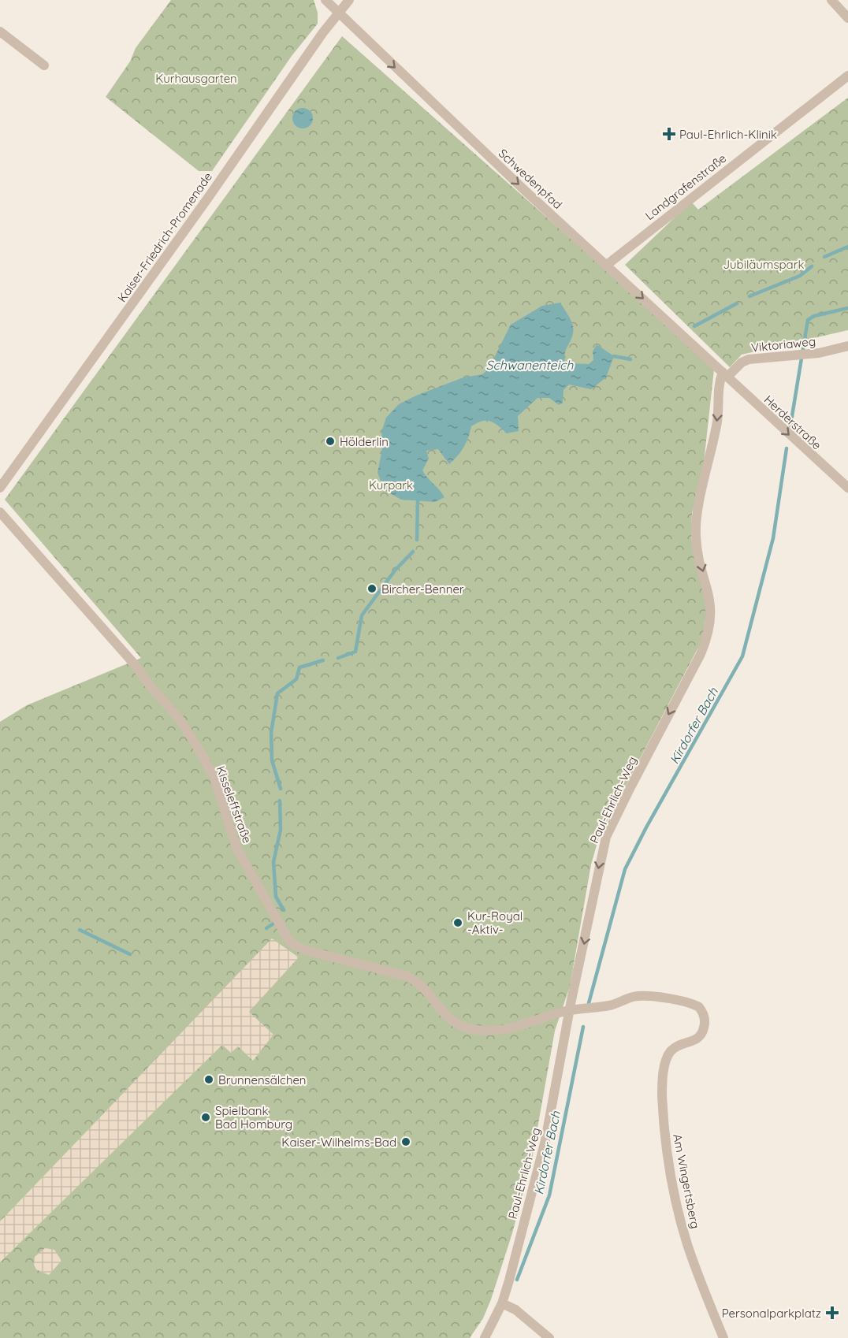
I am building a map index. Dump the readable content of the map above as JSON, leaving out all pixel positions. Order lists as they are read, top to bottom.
{
  "streets": {
    "street": [
      "Schwedenpfad",
      "Landgrafenstraße",
      "Kaiser-Friedrich-Promenade",
      "Viktoriaweg",
      "Herderstraße",
      "Paul-Ehrlich-Weg",
      "Kisseleffstraße",
      "Am Wingertsberg"
    ]
  },
  "crossings": [
    ["Schwedenpfad", "Landgrafenstraße"],
    ["Schwedenpfad", "Kaiser-Friedrich-Promenade"],
    ["Schwedenpfad", "Viktoriaweg"],
    ["Schwedenpfad", "Herderstraße"],
    ["Schwedenpfad", "Paul-Ehrlich-Weg"],
    ["Viktoriaweg", "Herderstraße"],
    ["Viktoriaweg", "Paul-Ehrlich-Weg"],
    ["Herderstraße", "Paul-Ehrlich-Weg"],
    ["Paul-Ehrlich-Weg", "Kisseleffstraße"],
    ["Paul-Ehrlich-Weg", "Am Wingertsberg"],
    ["Kisseleffstraße", "Am Wingertsberg"]
  ],
  "one_way": ["Schwedenpfad", "Herderstraße", "Paul-Ehrlich-Weg"],
  "water": ["Schwanenteich", "Kirdorfer Bach"],
  "parks": ["Kurhausgarten", "Jubiläumspark", "Kurpark"],
  "places": {
    "health": ["Paul-Ehrlich-Klinik", "Personalparkplatz"],
    "other": [
      "Hölderlin",
      "Bircher-Benner",
      "Kur-Royal -Aktiv-",
      "Brunnensälchen",
      "Spielbank Bad Homburg",
      "Kaiser-Wilhelms-Bad"
    ]
  }
}
